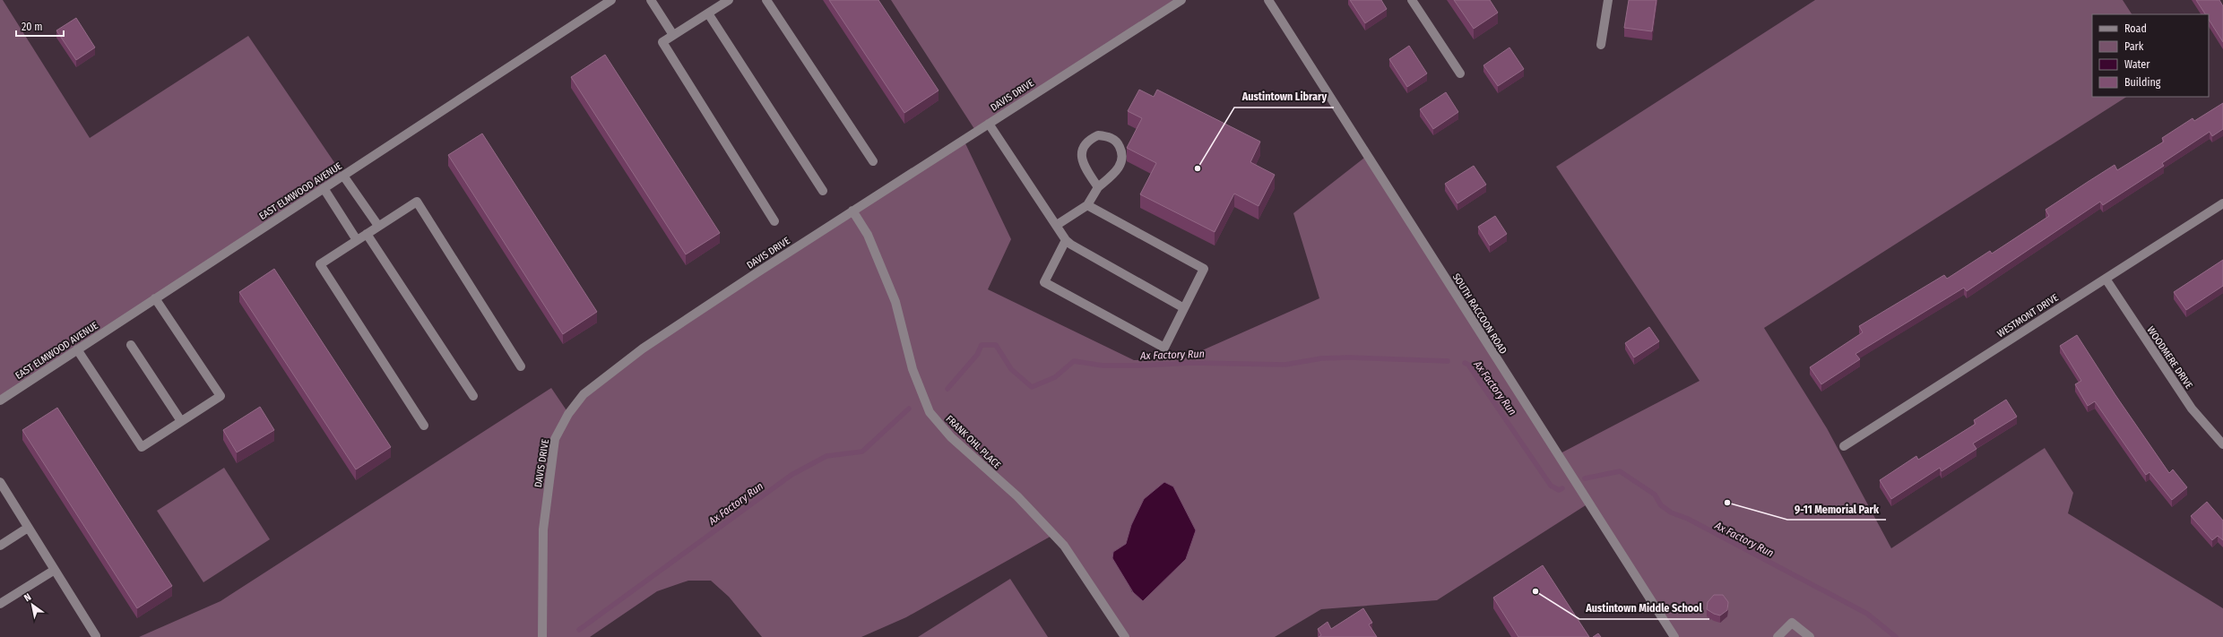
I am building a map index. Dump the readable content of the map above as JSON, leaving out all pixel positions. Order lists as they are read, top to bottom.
{
  "streets": {
    "street": [
      "DAVIS DRIVE",
      "EAST ELMWOOD AVENUE",
      "SOUTH RACCOON ROAD",
      "WESTMONT DRIVE",
      "WOODMERE DRIVE",
      "FRANK OHL PLACE"
    ]
  },
  "crossings": [
    ["DAVIS DRIVE", "FRANK OHL PLACE"],
    ["WESTMONT DRIVE", "WOODMERE DRIVE"]
  ],
  "water": ["Ax Factory Run"],
  "places": ["Austintown Library", "9-11 Memorial Park", "Austintown Middle School"],
  "legend": [
    "Road",
    "Park",
    "Water",
    "Building"
  ],
  "scale_bar": "20 m",
  "north": "top left"
}
